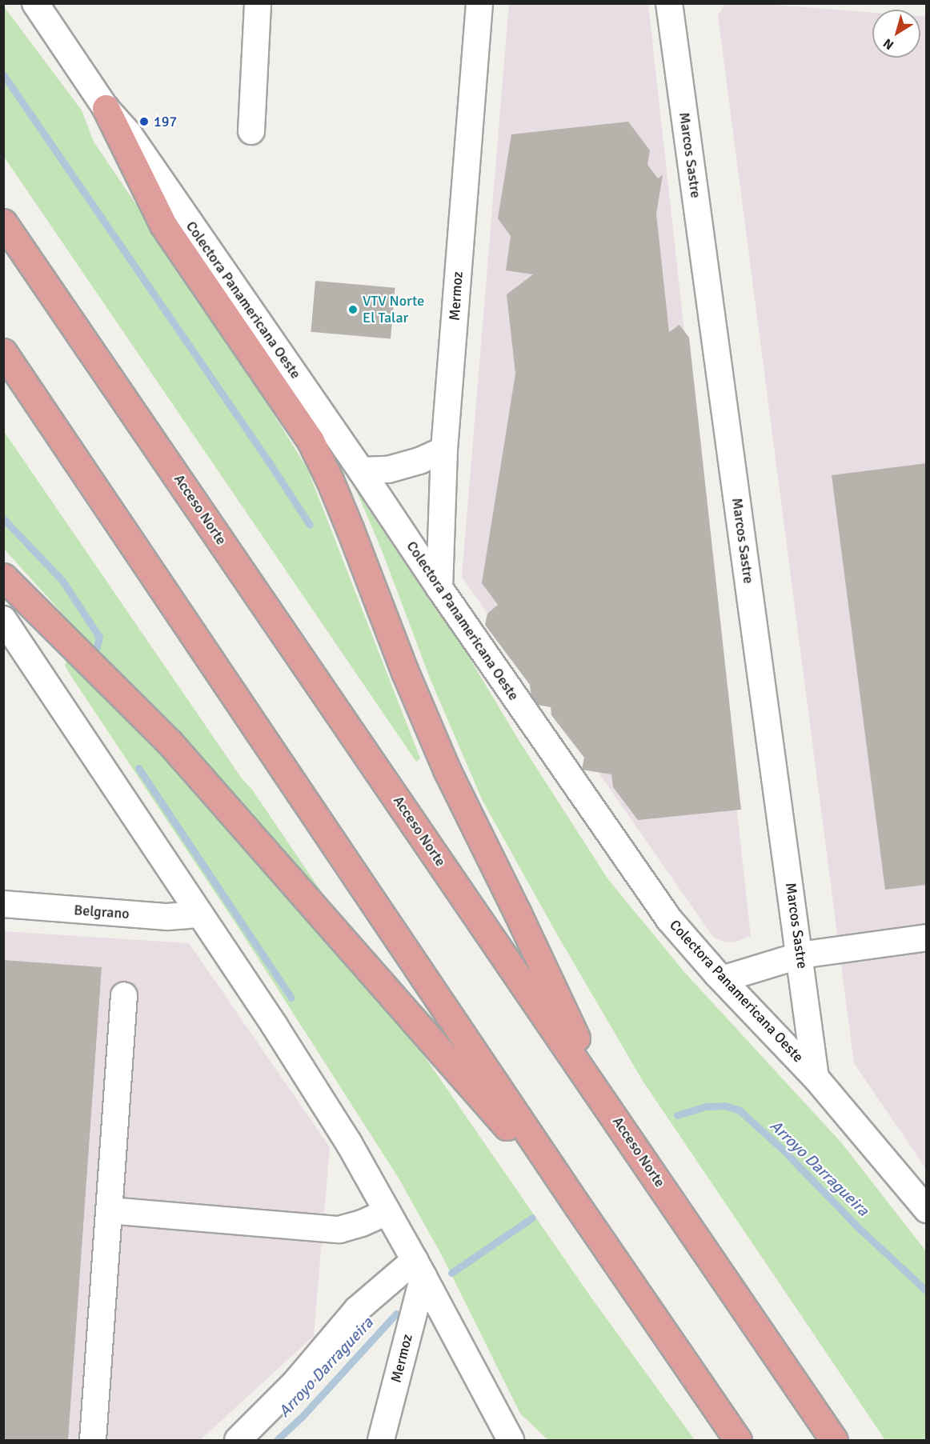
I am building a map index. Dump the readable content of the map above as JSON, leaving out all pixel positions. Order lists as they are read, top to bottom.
{
  "streets": {
    "highway": ["Acceso Norte"],
    "street": [
      "Marcos Sastre",
      "Mermoz",
      "Colectora Panamericana Oeste",
      "Belgrano"
    ]
  },
  "crossings": [
    ["Marcos Sastre", "Colectora Panamericana Oeste"],
    ["Mermoz", "Colectora Panamericana Oeste"]
  ],
  "water": ["Arroyo Darragueira"],
  "places": ["197", "VTV Norte El Talar"],
  "north": "bottom left"
}
